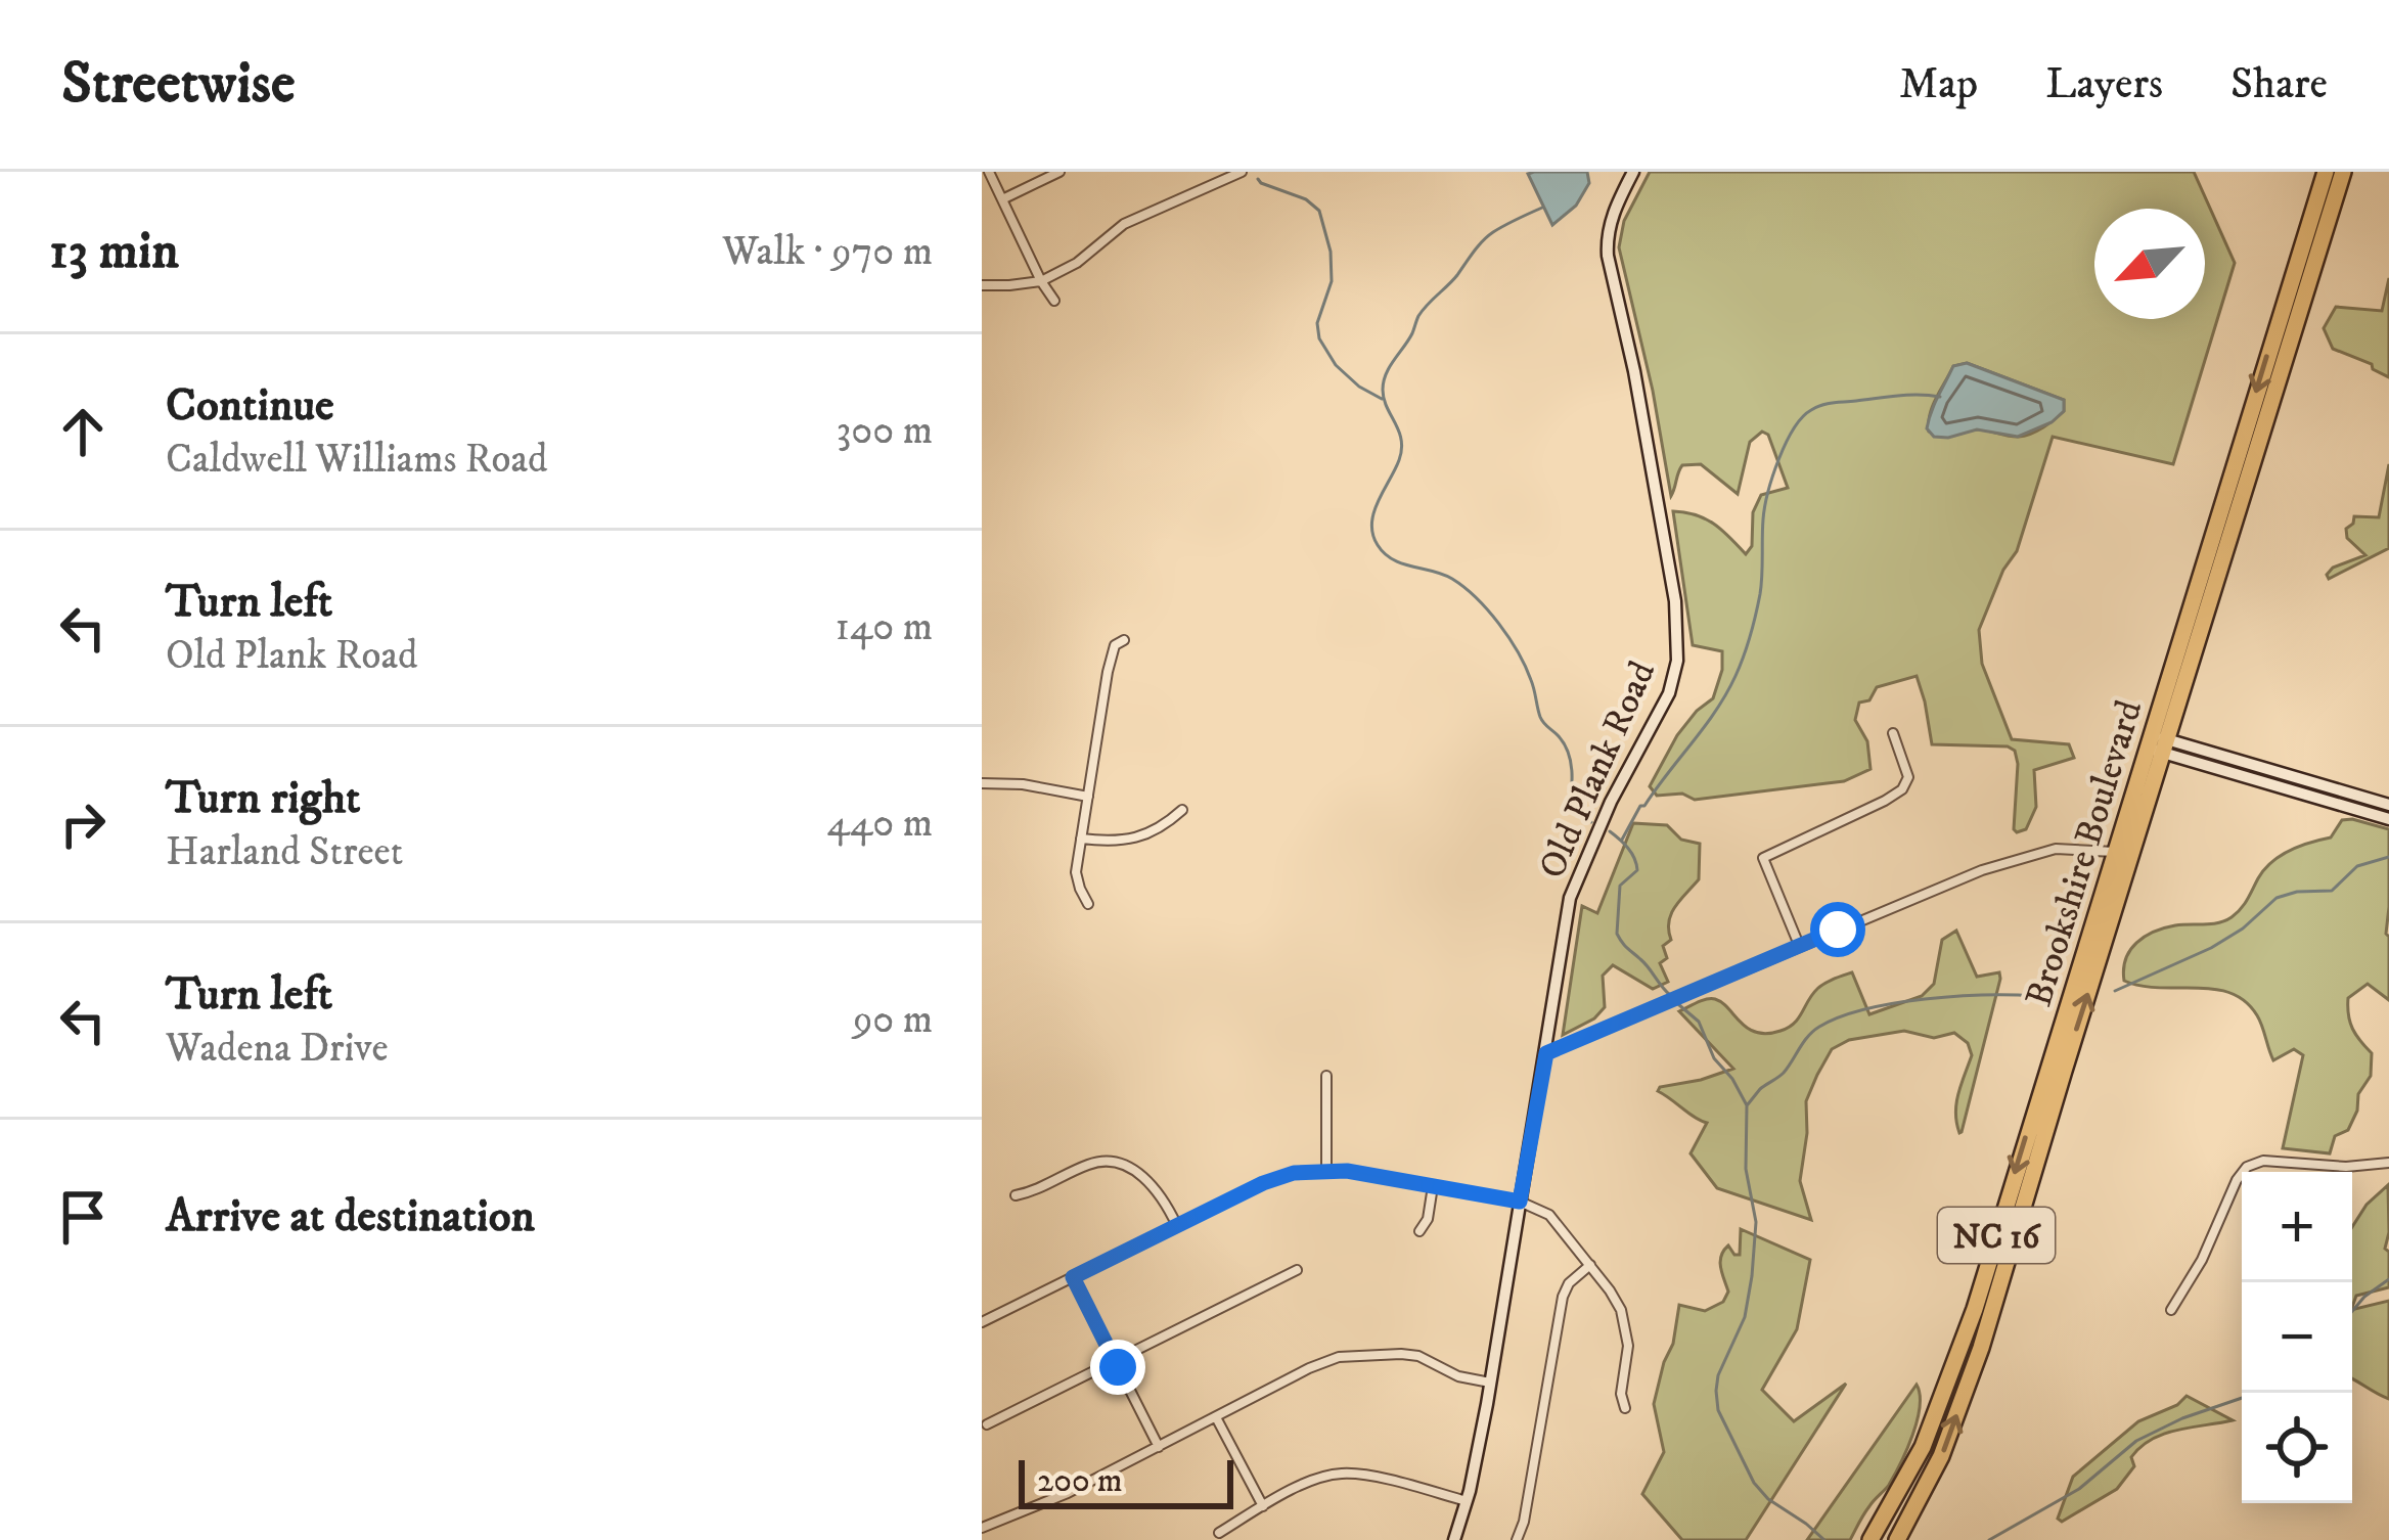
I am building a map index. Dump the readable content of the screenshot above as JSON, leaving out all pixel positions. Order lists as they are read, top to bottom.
{
  "streets": {
    "highway": ["Brookshire Boulevard", "NC 16"],
    "street": ["Old Plank Road"]
  },
  "scale_bar": "200 m",
  "north": "bottom left",
  "page": {
    "header": "Streetwise",
    "nav": ["Map", "Layers", "Share"],
    "heading": ["13 min", "Walk · 970 m"],
    "list": [
      ["Continue", "Caldwell Williams Road", "300 m"],
      ["Turn left", "Old Plank Road", "140 m"],
      ["Turn right", "Harland Street", "440 m"],
      ["Turn left", "Wadena Drive", "90 m"],
      "Arrive at destination"
    ],
    "map_buttons": ["+", "−"],
    "scale": "200 m"
  }
}
